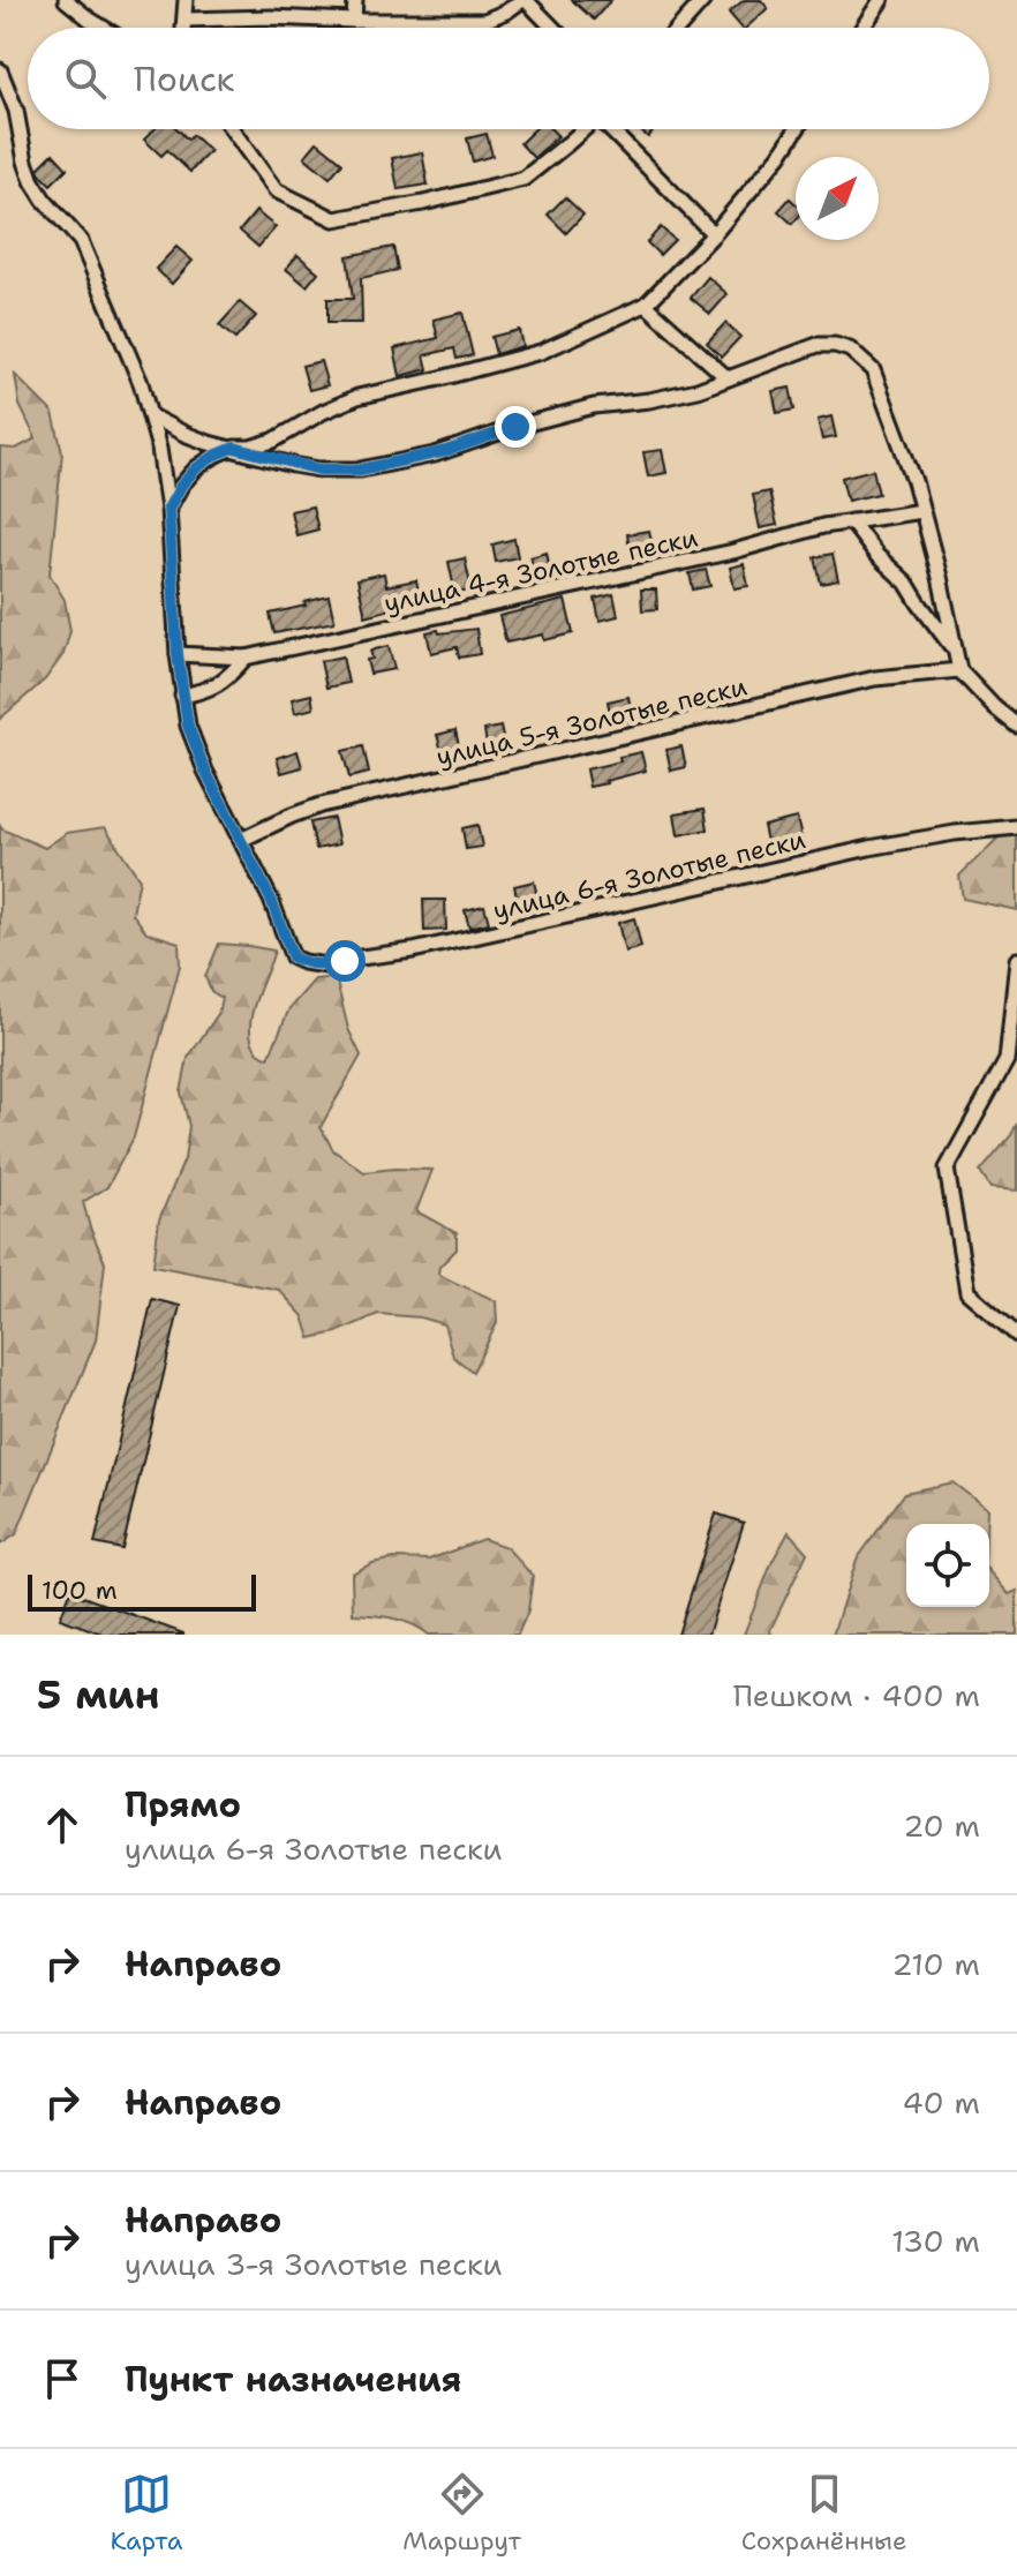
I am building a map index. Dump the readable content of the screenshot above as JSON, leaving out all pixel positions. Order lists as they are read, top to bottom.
{
  "streets": {
    "street": ["улица 4-я Золотые пески", "улица 5-я Золотые пески", "улица 6-я Золотые пески"]
  },
  "crossings": [
    ["улица 5-я Золотые пески", "улица 6-я Золотые пески"]
  ],
  "scale_bar": "100 m",
  "north": "top right",
  "page": {
    "search": "Поиск",
    "scale": "100 m",
    "heading": ["5 мин", "Пешком · 400 m"],
    "list": [
      ["Прямо", "улица 6-я Золотые пески", "20 m"],
      ["Направо", "210 m"],
      ["Направо", "40 m"],
      ["Направо", "улица 3-я Золотые пески", "130 m"],
      "Пункт назначения"
    ],
    "nav": ["Карта", "Маршрут", "Сохранённые"]
  }
}
